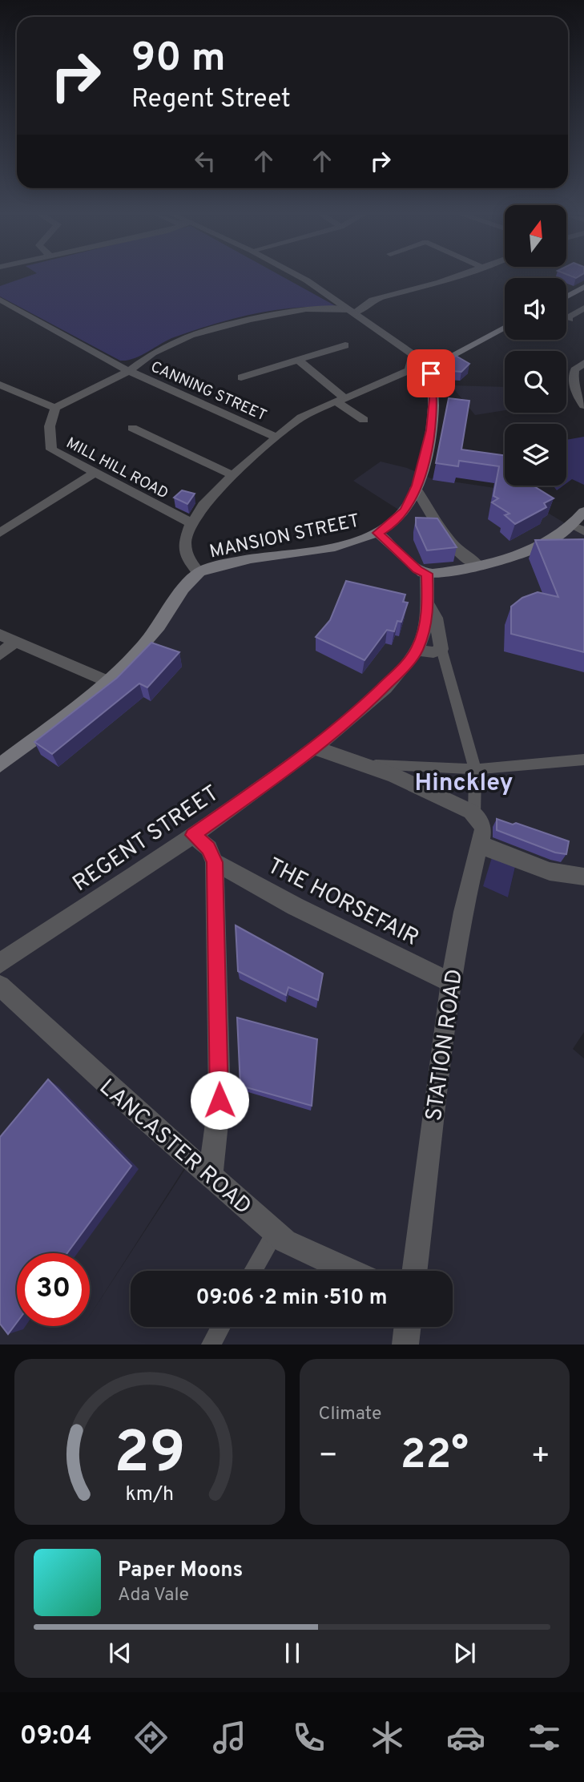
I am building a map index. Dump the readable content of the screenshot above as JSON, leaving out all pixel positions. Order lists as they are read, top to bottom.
{
  "streets": {
    "main road": ["MANSION STREET"],
    "street": [
      "CANNING STREET",
      "MILL HILL ROAD",
      "REGENT STREET",
      "THE HORSEFAIR",
      "STATION ROAD",
      "LANCASTER ROAD"
    ]
  },
  "crossings": [
    ["THE HORSEFAIR", "STATION ROAD"]
  ],
  "districts": ["Hinckley"],
  "north": "top",
  "page": {
    "turn": ["90 m", "Regent Street"],
    "limit": "30",
    "trip": "09:06 · 2 min · 510 m",
    "tile": "Climate",
    "heat": ["−", "22°", "+"],
    "song": ["Paper Moons", "Ada Vale"],
    "tabs": "09:04",
    "gauge": ["29", "km/h"]
  }
}
